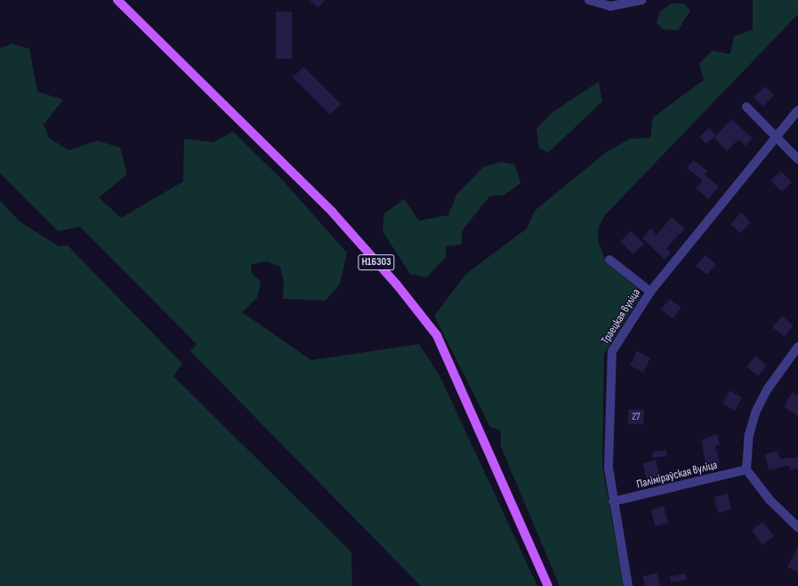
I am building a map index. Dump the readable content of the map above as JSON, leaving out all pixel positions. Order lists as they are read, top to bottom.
{
  "streets": {
    "main road": ["Н16303"],
    "street": ["Траецкая вуліца", "Паліміраўская вуліца"]
  },
  "crossings": [
    ["Траецкая вуліца", "Паліміраўская вуліца"]
  ],
  "house_numbers": ["27"]
}
